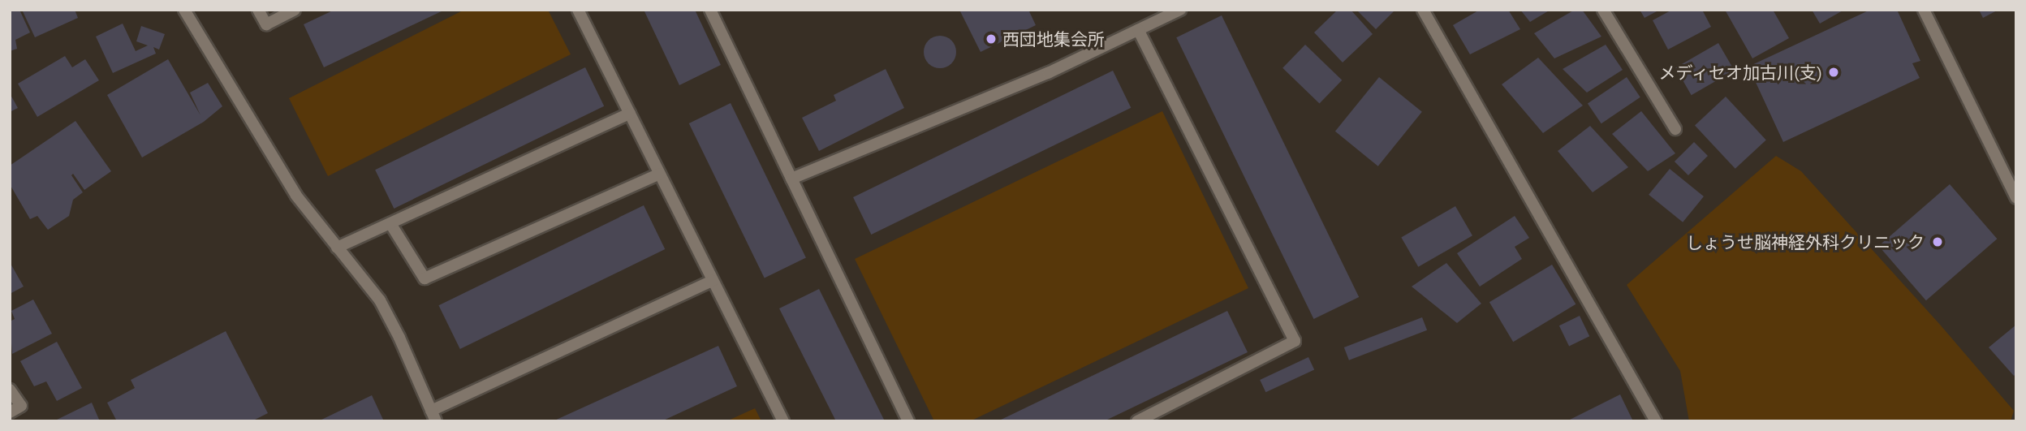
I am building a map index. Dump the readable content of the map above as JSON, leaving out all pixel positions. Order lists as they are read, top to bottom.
{
  "places": ["西団地集会所", "メディセオ加古川(支)", "しょうせ脳神経外科クリニック"]
}
